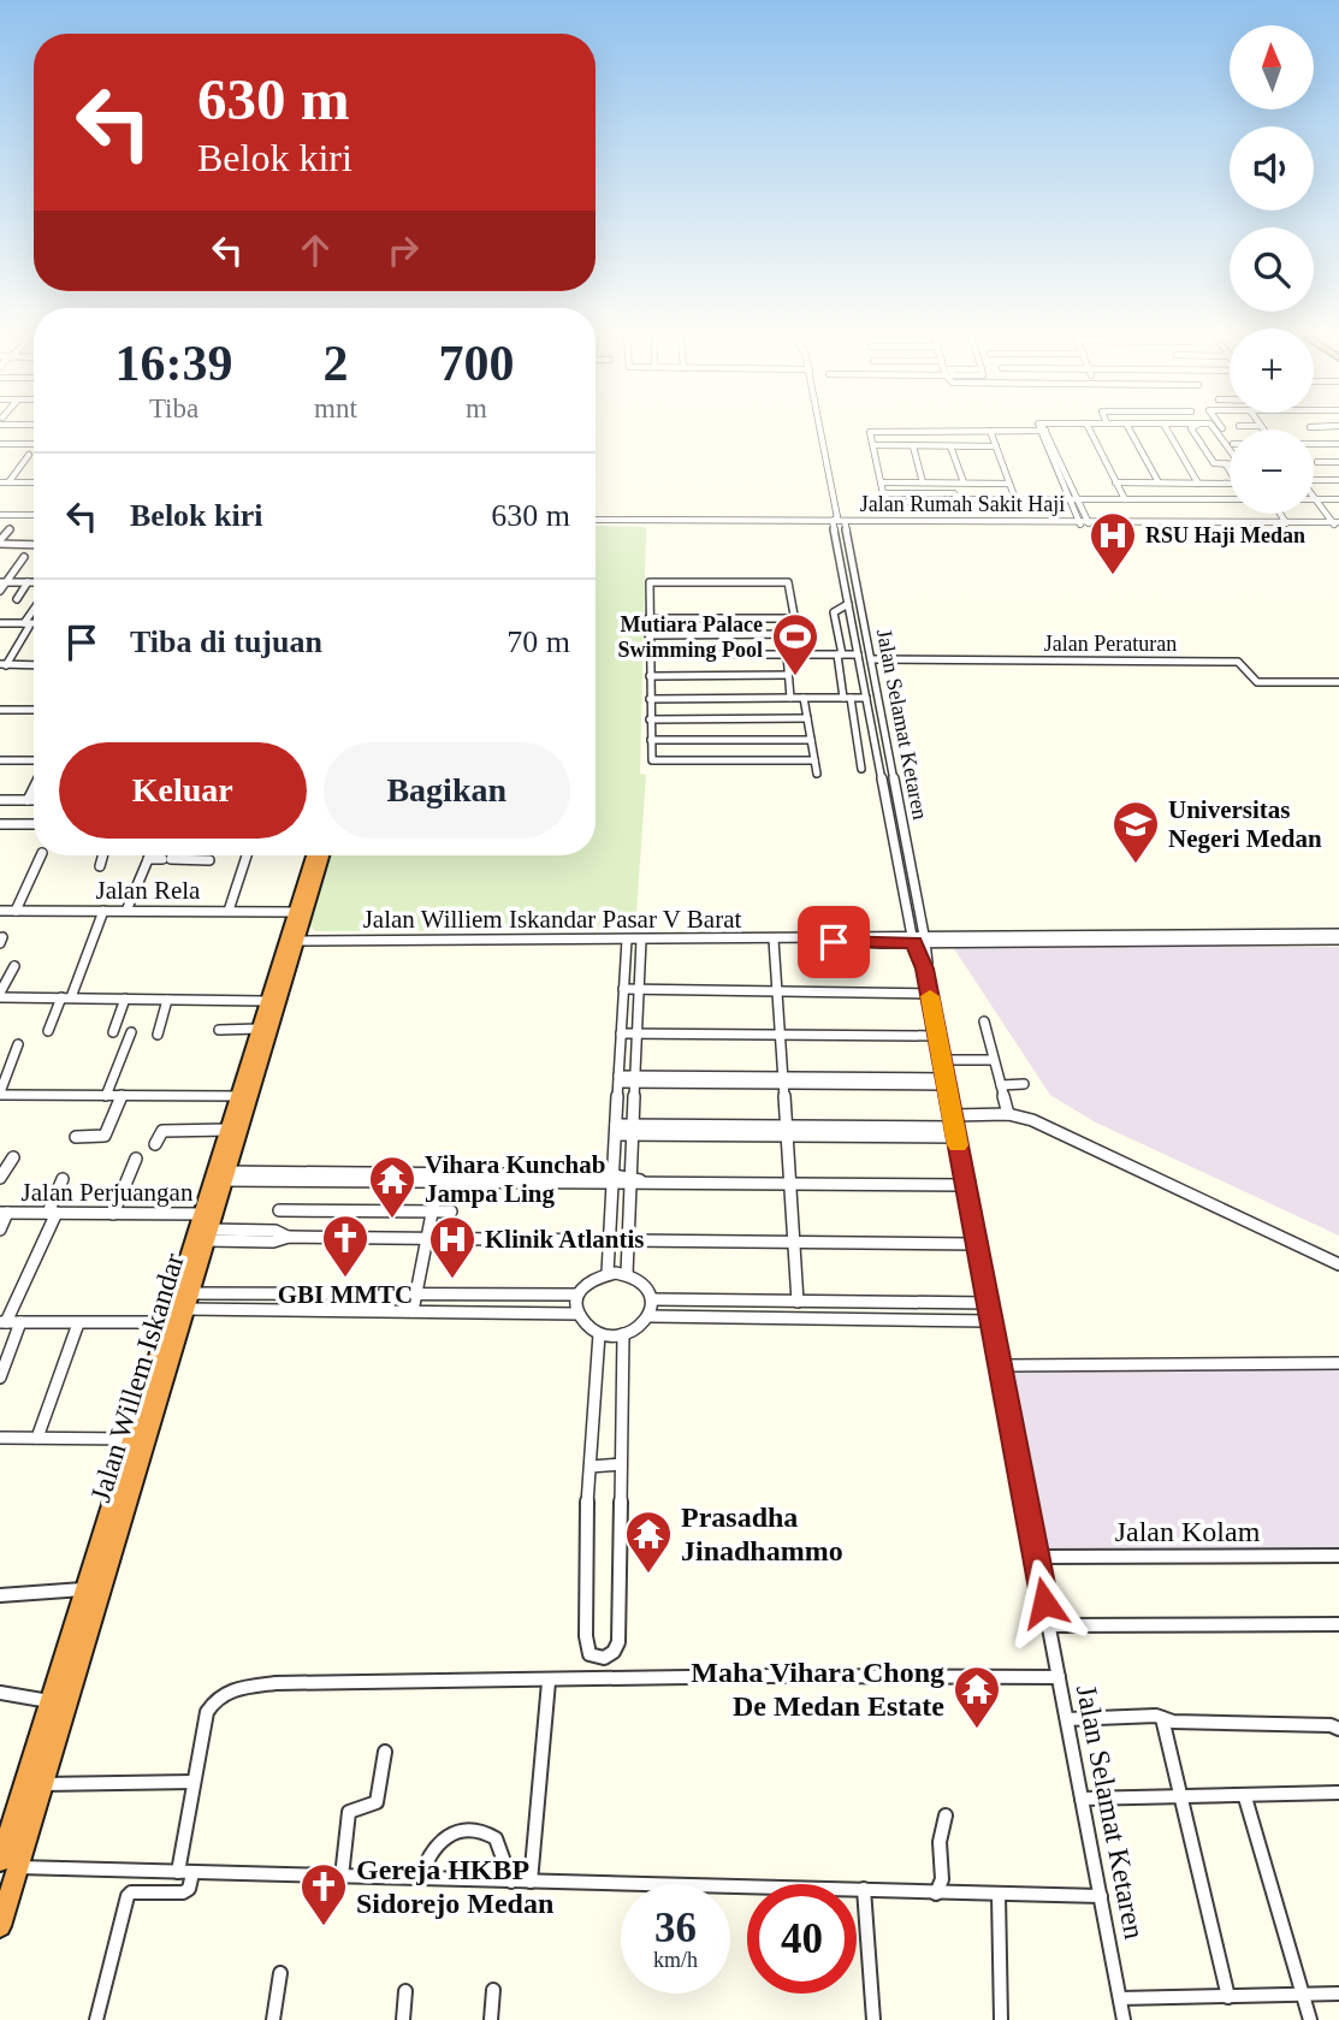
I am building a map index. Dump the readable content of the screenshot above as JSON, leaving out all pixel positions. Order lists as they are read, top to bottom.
{
  "streets": {
    "highway": ["Jalan Willem Iskandar"],
    "street": [
      "Jalan Rumah Sakit Haji",
      "Jalan Peraturan",
      "Jalan Selamat Ketaren",
      "Jalan Rela",
      "Jalan Williem Iskandar Pasar V Barat",
      "Jalan Perjuangan",
      "Jalan Kolam"
    ]
  },
  "crossings": [
    ["Jalan Rumah Sakit Haji", "Jalan Selamat Ketaren"],
    ["Jalan Peraturan", "Jalan Selamat Ketaren"],
    ["Jalan Selamat Ketaren", "Jalan Williem Iskandar Pasar V Barat"],
    ["Jalan Selamat Ketaren", "Jalan Kolam"],
    ["Jalan Rela", "Jalan Willem Iskandar"],
    ["Jalan Williem Iskandar Pasar V Barat", "Jalan Willem Iskandar"],
    ["Jalan Perjuangan", "Jalan Willem Iskandar"]
  ],
  "places": {
    "hospital": ["RSU Haji Medan", "Klinik Atlantis"],
    "sports": ["Mutiara Palace Swimming Pool"],
    "school or university": ["Universitas Negeri Medan"],
    "temple": ["Vihara Kunchab Jampa Ling", "Prasadha Jinadhammo", "Maha Vihara Chong De Medan Estate"],
    "church": ["GBI MMTC", "Gereja HKBP Sidorejo Medan"]
  },
  "north": "top",
  "page": {
    "map_buttons": ["+", "−"],
    "turn": ["630 m", "Belok kiri"],
    "eta": [
      "16:39",
      "Tiba",
      "2",
      "mnt",
      "700",
      "m"
    ],
    "list": [
      {
        "name": "Belok kiri",
        "value": "630 m"
      },
      {
        "name": "Tiba di tujuan",
        "value": "70 m"
      }
    ],
    "buttons": ["Keluar", "Bagikan"],
    "speed": "36 km/h",
    "limit": "40"
  }
}
